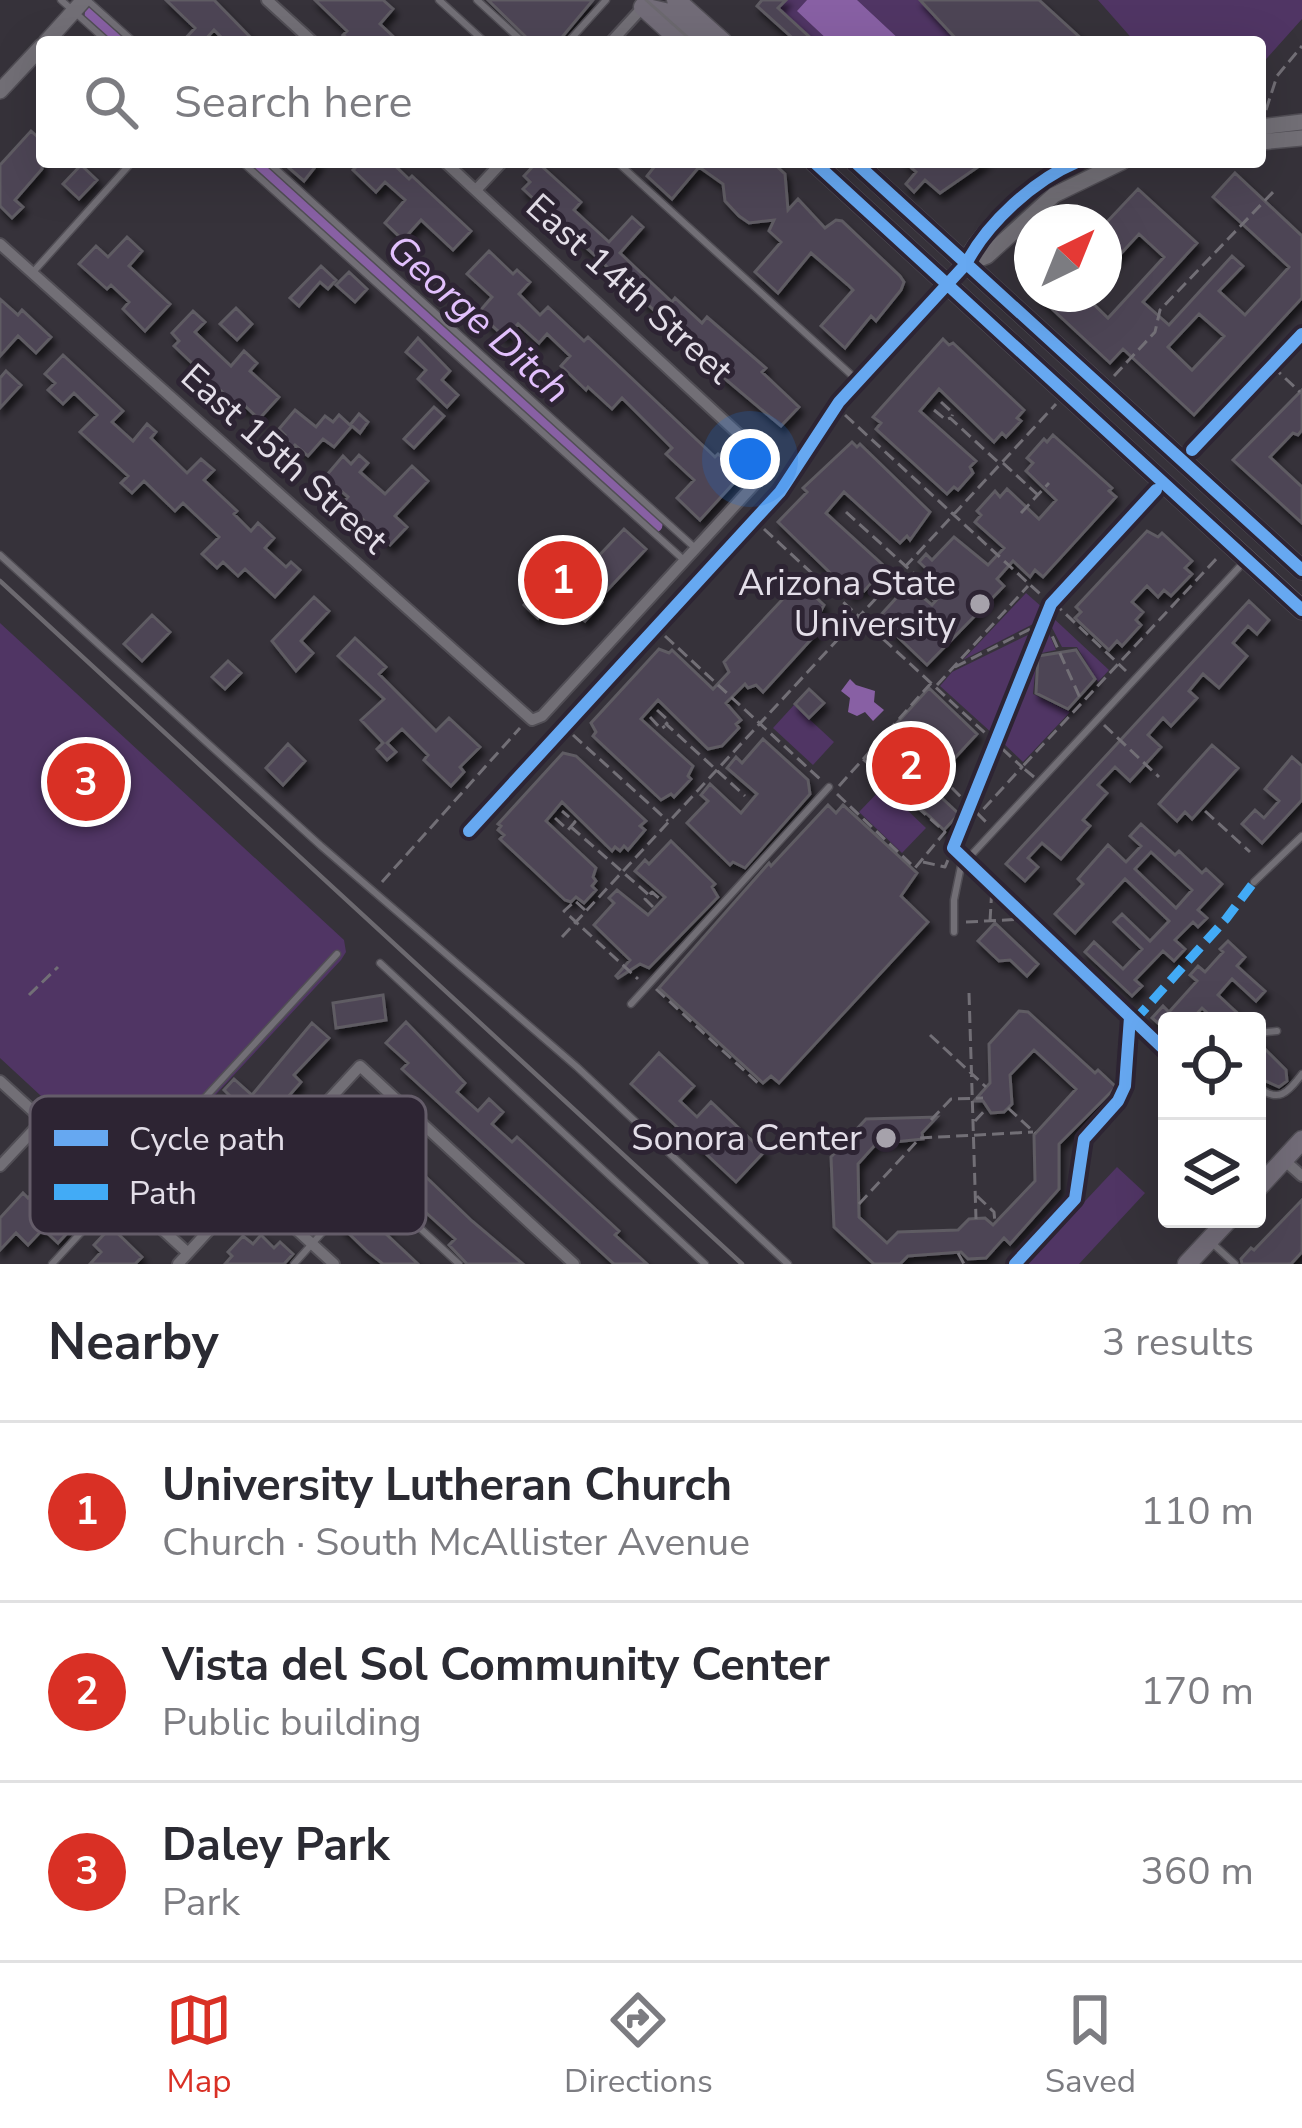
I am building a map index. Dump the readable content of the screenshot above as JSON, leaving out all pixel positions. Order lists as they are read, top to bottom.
{
  "streets": {
    "street": ["East 14th Street", "East 15th Street"]
  },
  "water": ["George Ditch"],
  "places": ["Arizona State University", "Sonora Center"],
  "legend": ["Cycle path", "Path"],
  "north": "top right",
  "page": {
    "search": "Search here",
    "pins": ["1", "2", "3"],
    "heading": ["Nearby", "3 results"],
    "list": [
      {
        "mark": "1",
        "name": "University Lutheran Church",
        "note": "Church · South McAllister Avenue",
        "value": "110 m"
      },
      {
        "mark": "2",
        "name": "Vista del Sol Community Center",
        "note": "Public building",
        "value": "170 m"
      },
      {
        "mark": "3",
        "name": "Daley Park",
        "note": "Park",
        "value": "360 m"
      }
    ],
    "nav": ["Map", "Directions", "Saved"]
  }
}
